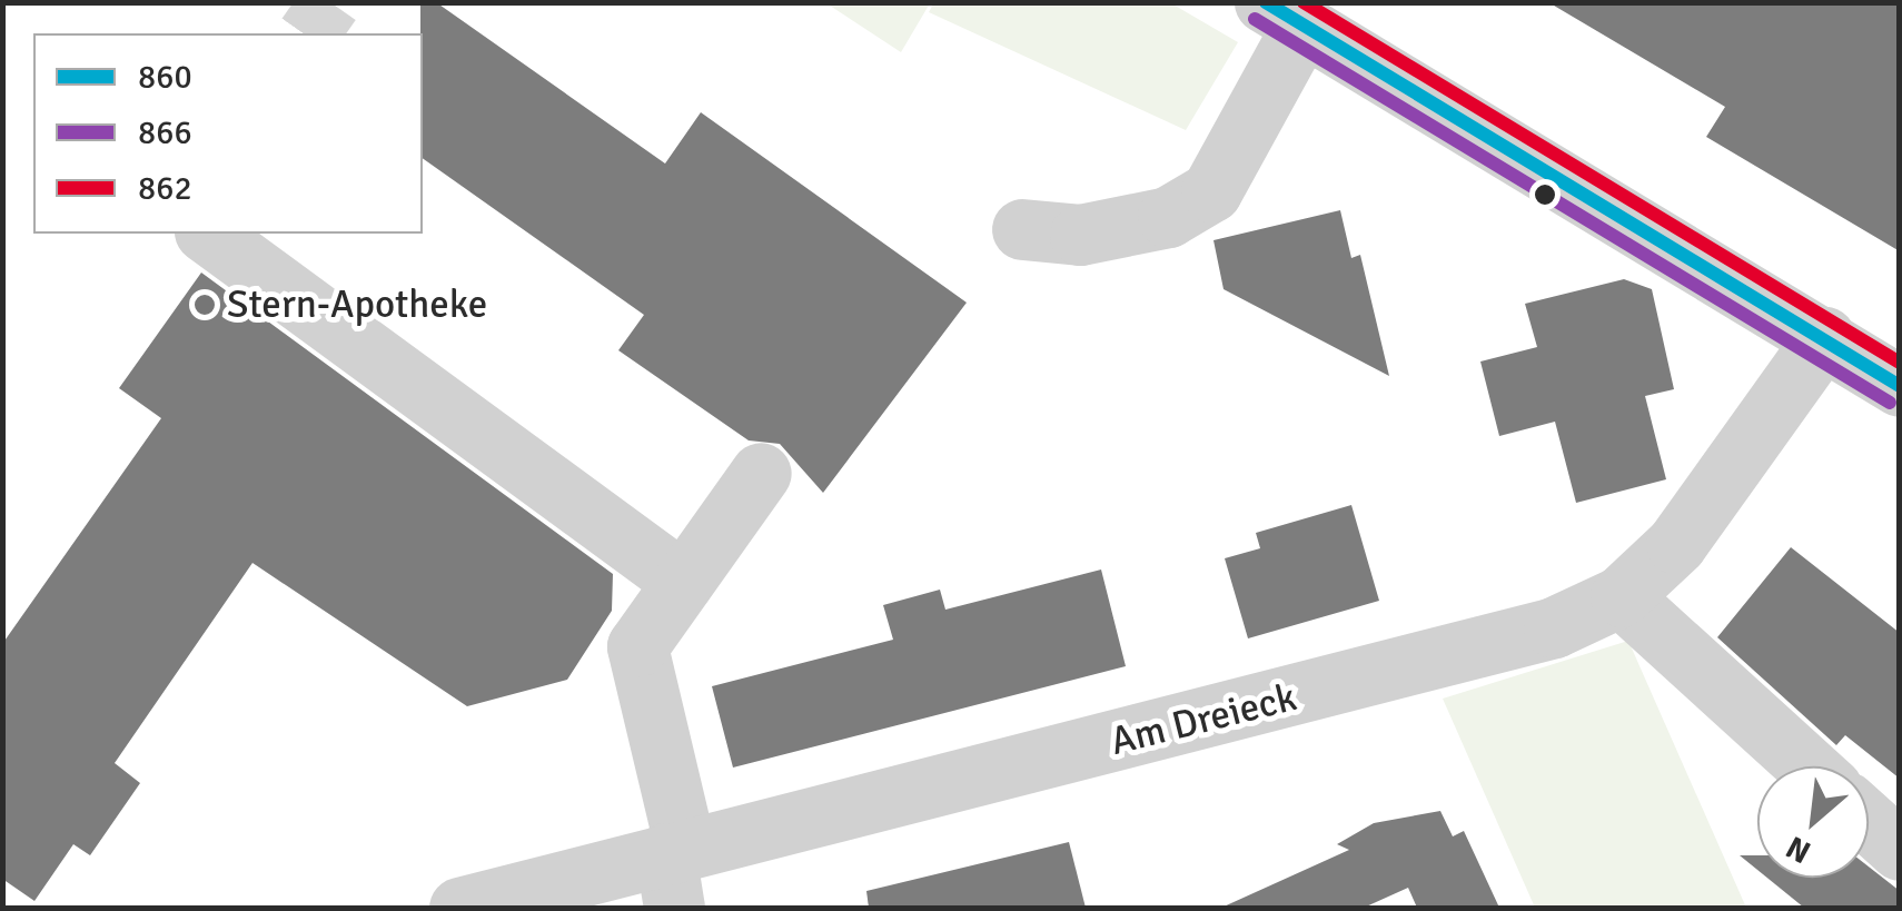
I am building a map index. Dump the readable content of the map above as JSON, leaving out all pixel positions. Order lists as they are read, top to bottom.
{
  "streets": {
    "street": ["Am Dreieck"]
  },
  "places": ["Stern-Apotheke"],
  "lines": ["transit line 860", "transit line 862", "transit line 866"],
  "legend": ["860", "866", "862"],
  "north": "bottom left"
}
